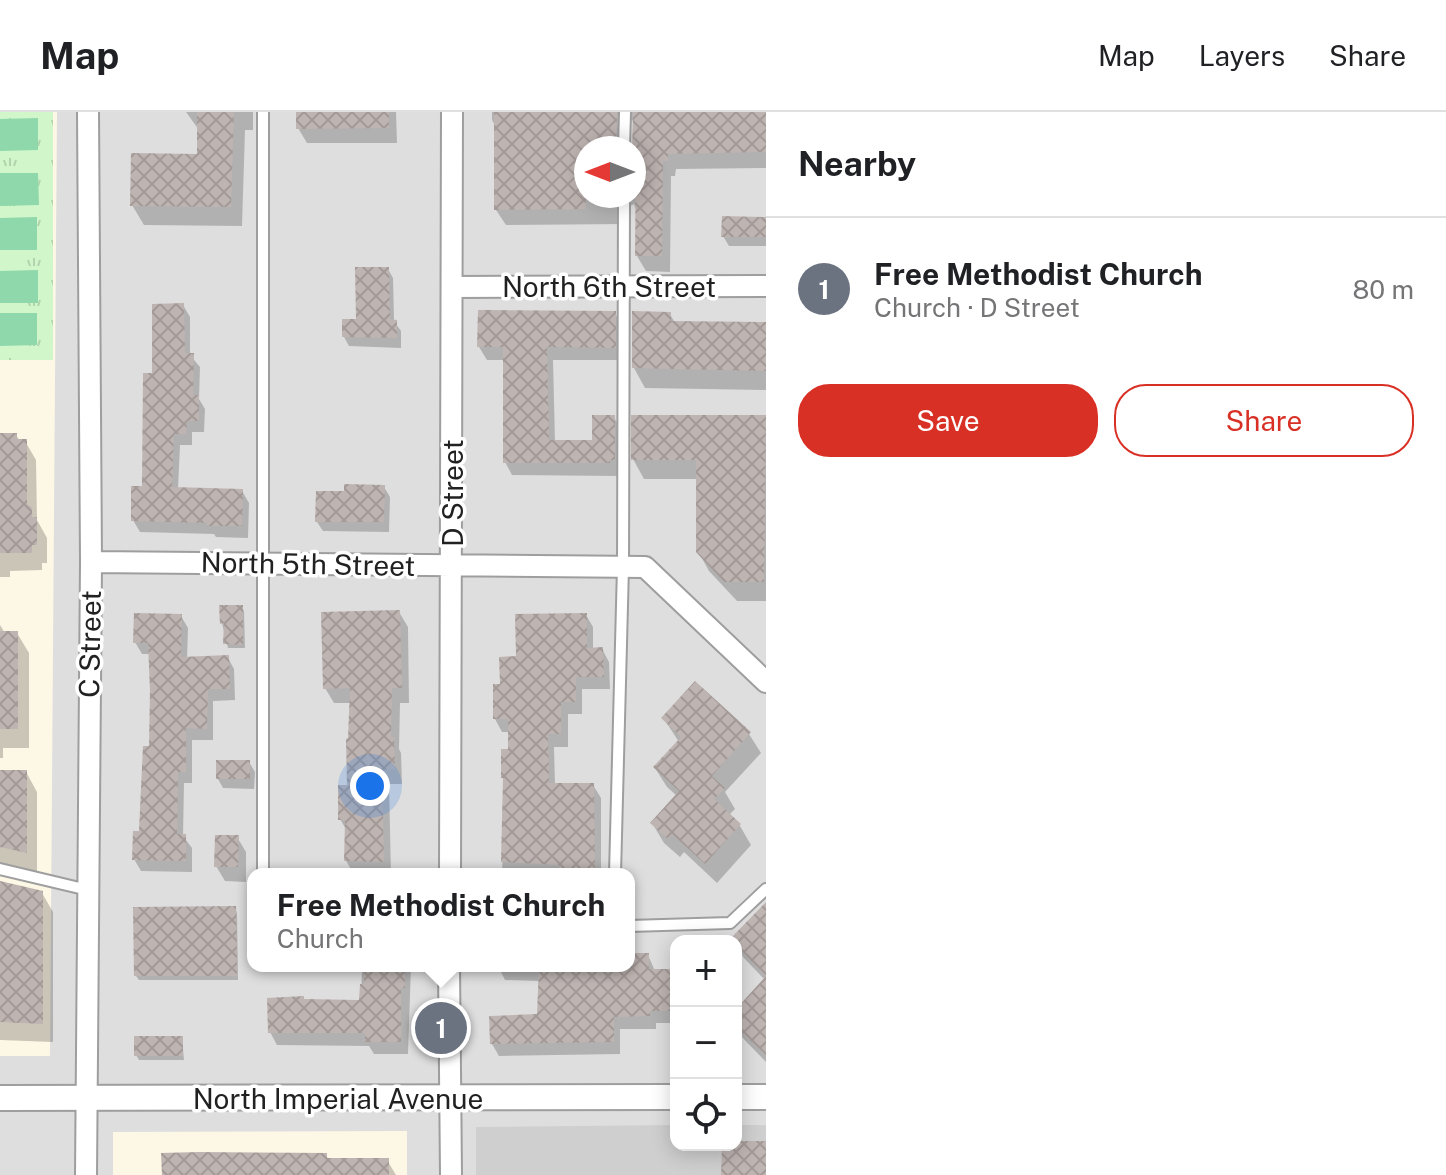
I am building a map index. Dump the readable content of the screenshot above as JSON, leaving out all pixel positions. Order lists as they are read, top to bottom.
{
  "streets": {
    "street": [
      "North 6th Street",
      "D Street",
      "North 5th Street",
      "C Street",
      "North Imperial Avenue"
    ]
  },
  "crossings": [
    ["North 6th Street", "D Street"],
    ["D Street", "North 5th Street"],
    ["North 5th Street", "C Street"],
    ["C Street", "North Imperial Avenue"]
  ],
  "north": "left",
  "page": {
    "header": "Map",
    "nav": ["Map", "Layers", "Share"],
    "heading": "Nearby",
    "list": [
      {
        "mark": "1",
        "name": "Free Methodist Church",
        "note": "Church · D Street",
        "value": "80 m"
      }
    ],
    "buttons": ["Save", "Share"],
    "popup": ["Free Methodist Church", "Church"],
    "map_buttons": ["+", "−"],
    "pins": "1"
  }
}
